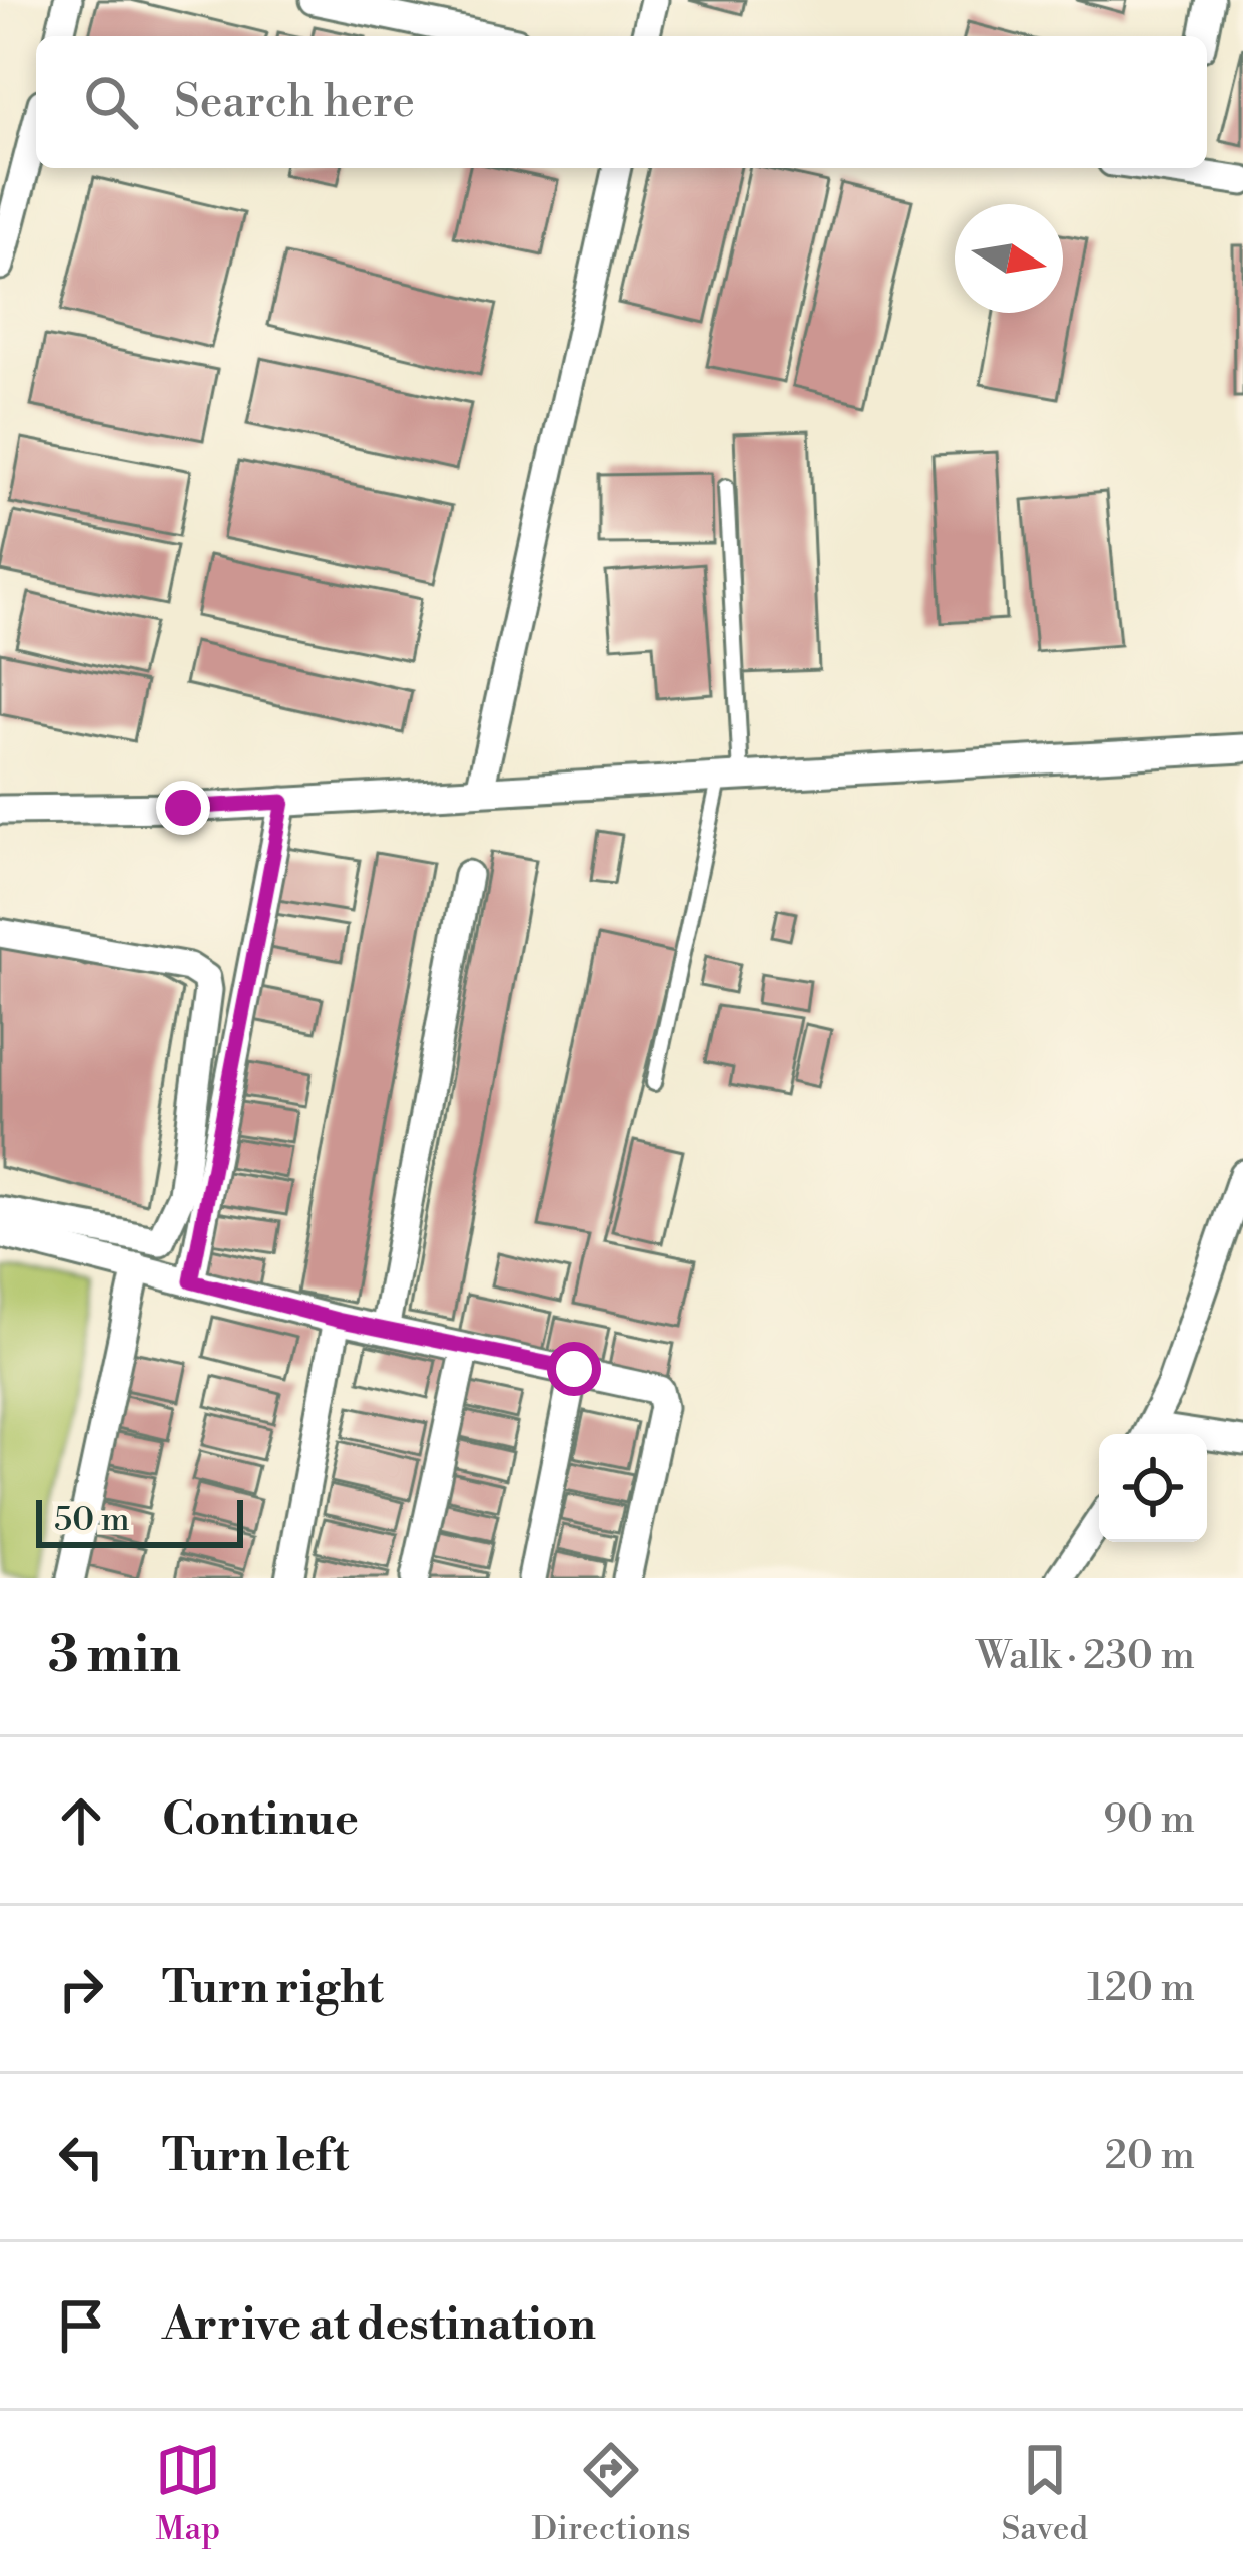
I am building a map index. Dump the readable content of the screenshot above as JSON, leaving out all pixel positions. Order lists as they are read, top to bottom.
{
  "scale_bar": "50 m",
  "north": "right",
  "page": {
    "search": "Search here",
    "scale": "50 m",
    "heading": ["3 min", "Walk · 230 m"],
    "list": [
      ["Continue", "90 m"],
      ["Turn right", "120 m"],
      ["Turn left", "20 m"],
      "Arrive at destination"
    ],
    "nav": ["Map", "Directions", "Saved"]
  }
}
